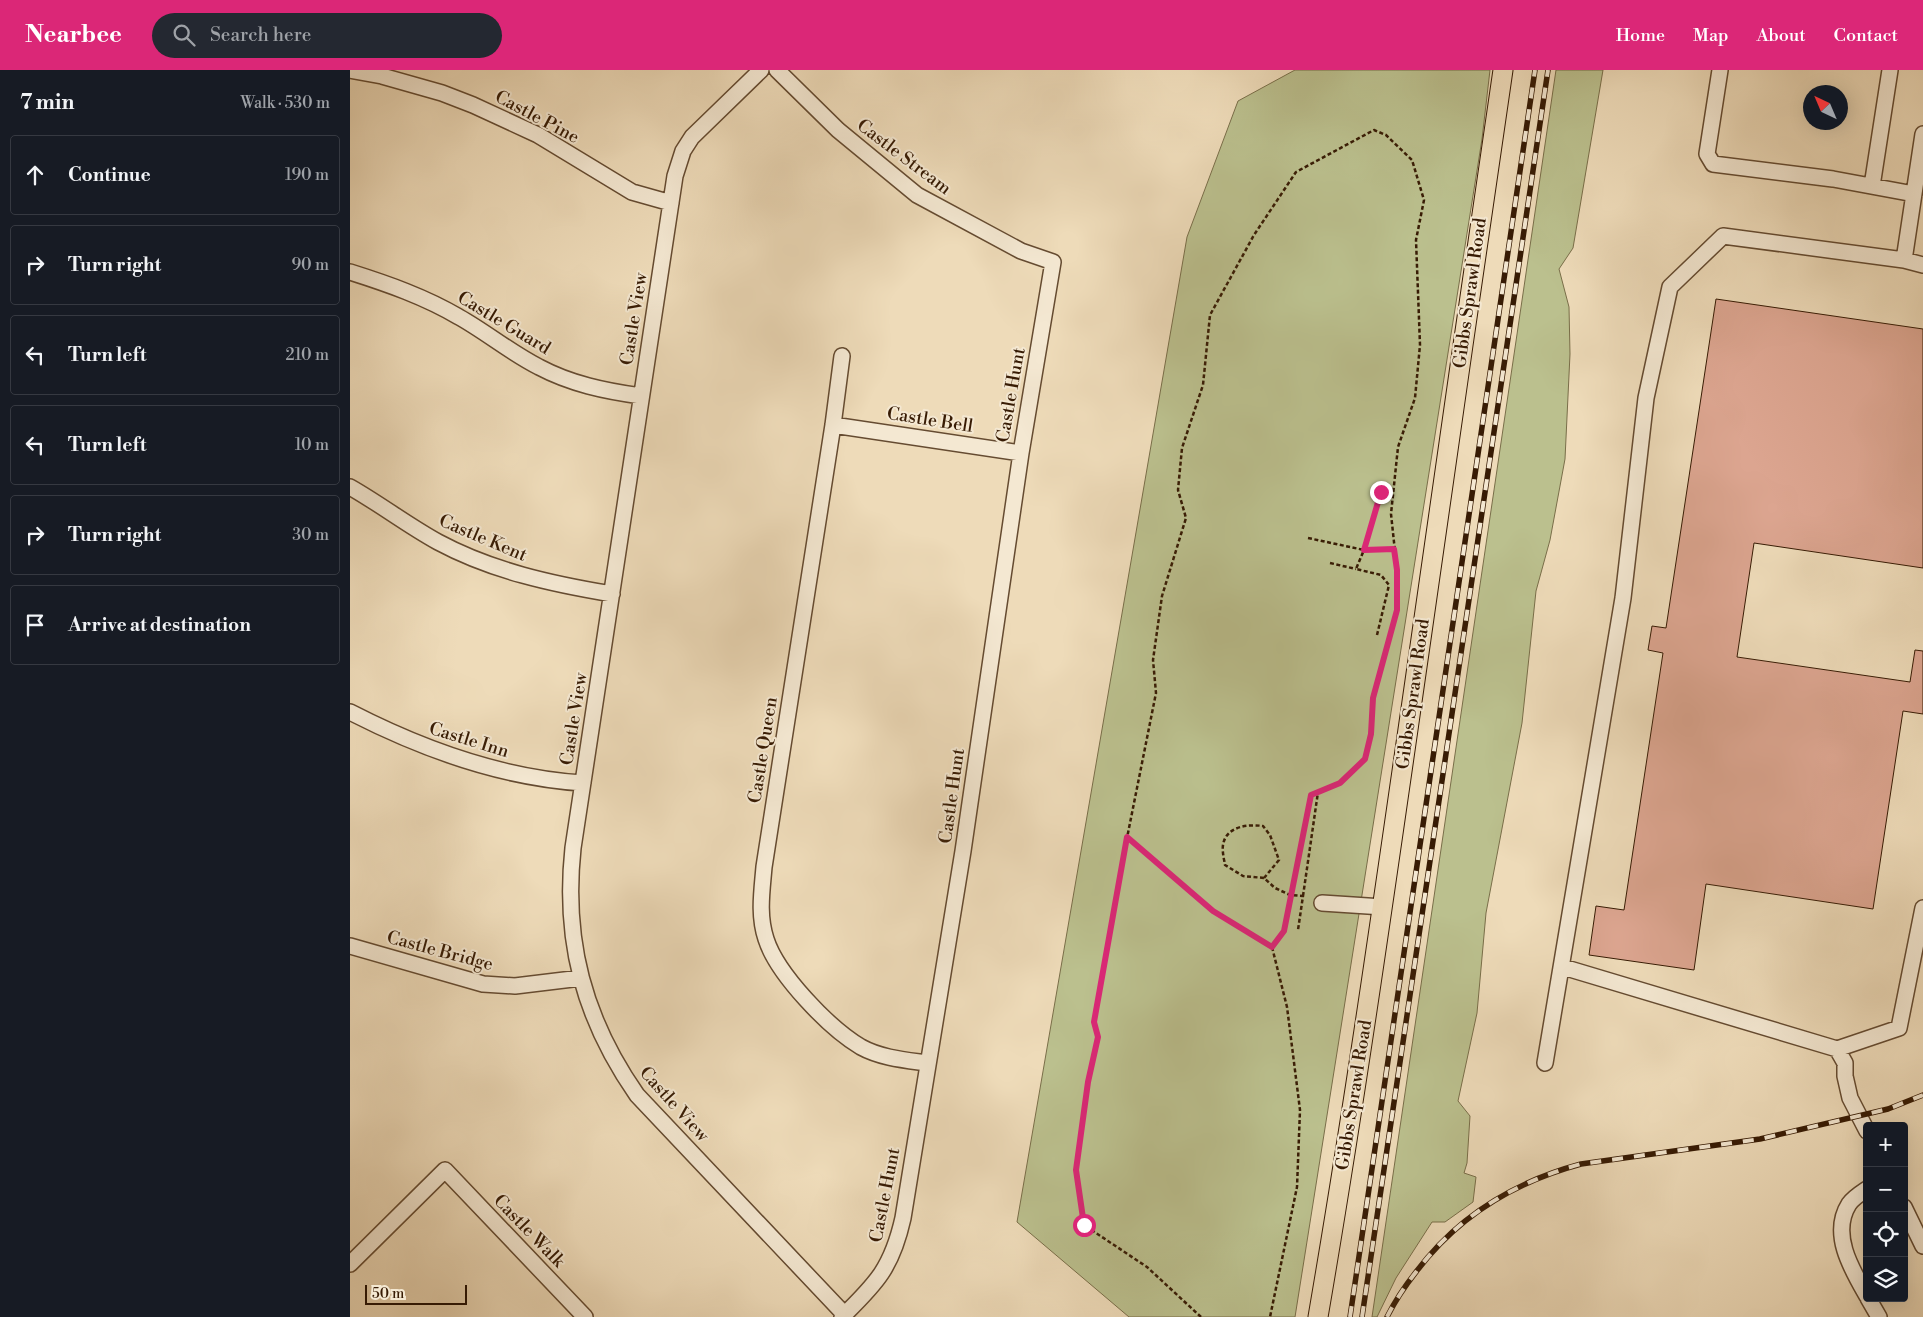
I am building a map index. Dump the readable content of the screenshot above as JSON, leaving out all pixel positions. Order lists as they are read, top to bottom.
{
  "streets": {
    "main road": ["Gibbs Sprawl Road"],
    "street": [
      "Castle Pine",
      "Castle Stream",
      "Castle View",
      "Castle Guard",
      "Castle Hunt",
      "Castle Bell",
      "Castle Kent",
      "Castle Inn",
      "Castle Queen",
      "Castle Bridge",
      "Castle Walk"
    ]
  },
  "crossings": [
    ["Castle Pine", "Castle View"],
    ["Castle Stream", "Castle Hunt"],
    ["Castle View", "Castle Guard"],
    ["Castle View", "Castle Hunt"],
    ["Castle View", "Castle Kent"],
    ["Castle View", "Castle Inn"],
    ["Castle View", "Castle Bridge"],
    ["Castle Hunt", "Castle Bell"],
    ["Castle Hunt", "Castle Queen"],
    ["Castle Bell", "Castle Queen"]
  ],
  "scale_bar": "50 m",
  "north": "top left",
  "page": {
    "header": "Nearbee",
    "search": "Search here",
    "nav": [
      "Home",
      "Map",
      "About",
      "Contact"
    ],
    "heading": ["7 min", "Walk · 530 m"],
    "list": [
      ["Continue", "190 m"],
      ["Turn right", "90 m"],
      ["Turn left", "210 m"],
      ["Turn left", "10 m"],
      ["Turn right", "30 m"],
      "Arrive at destination"
    ],
    "map_buttons": ["+", "−"],
    "scale": "50 m"
  }
}
